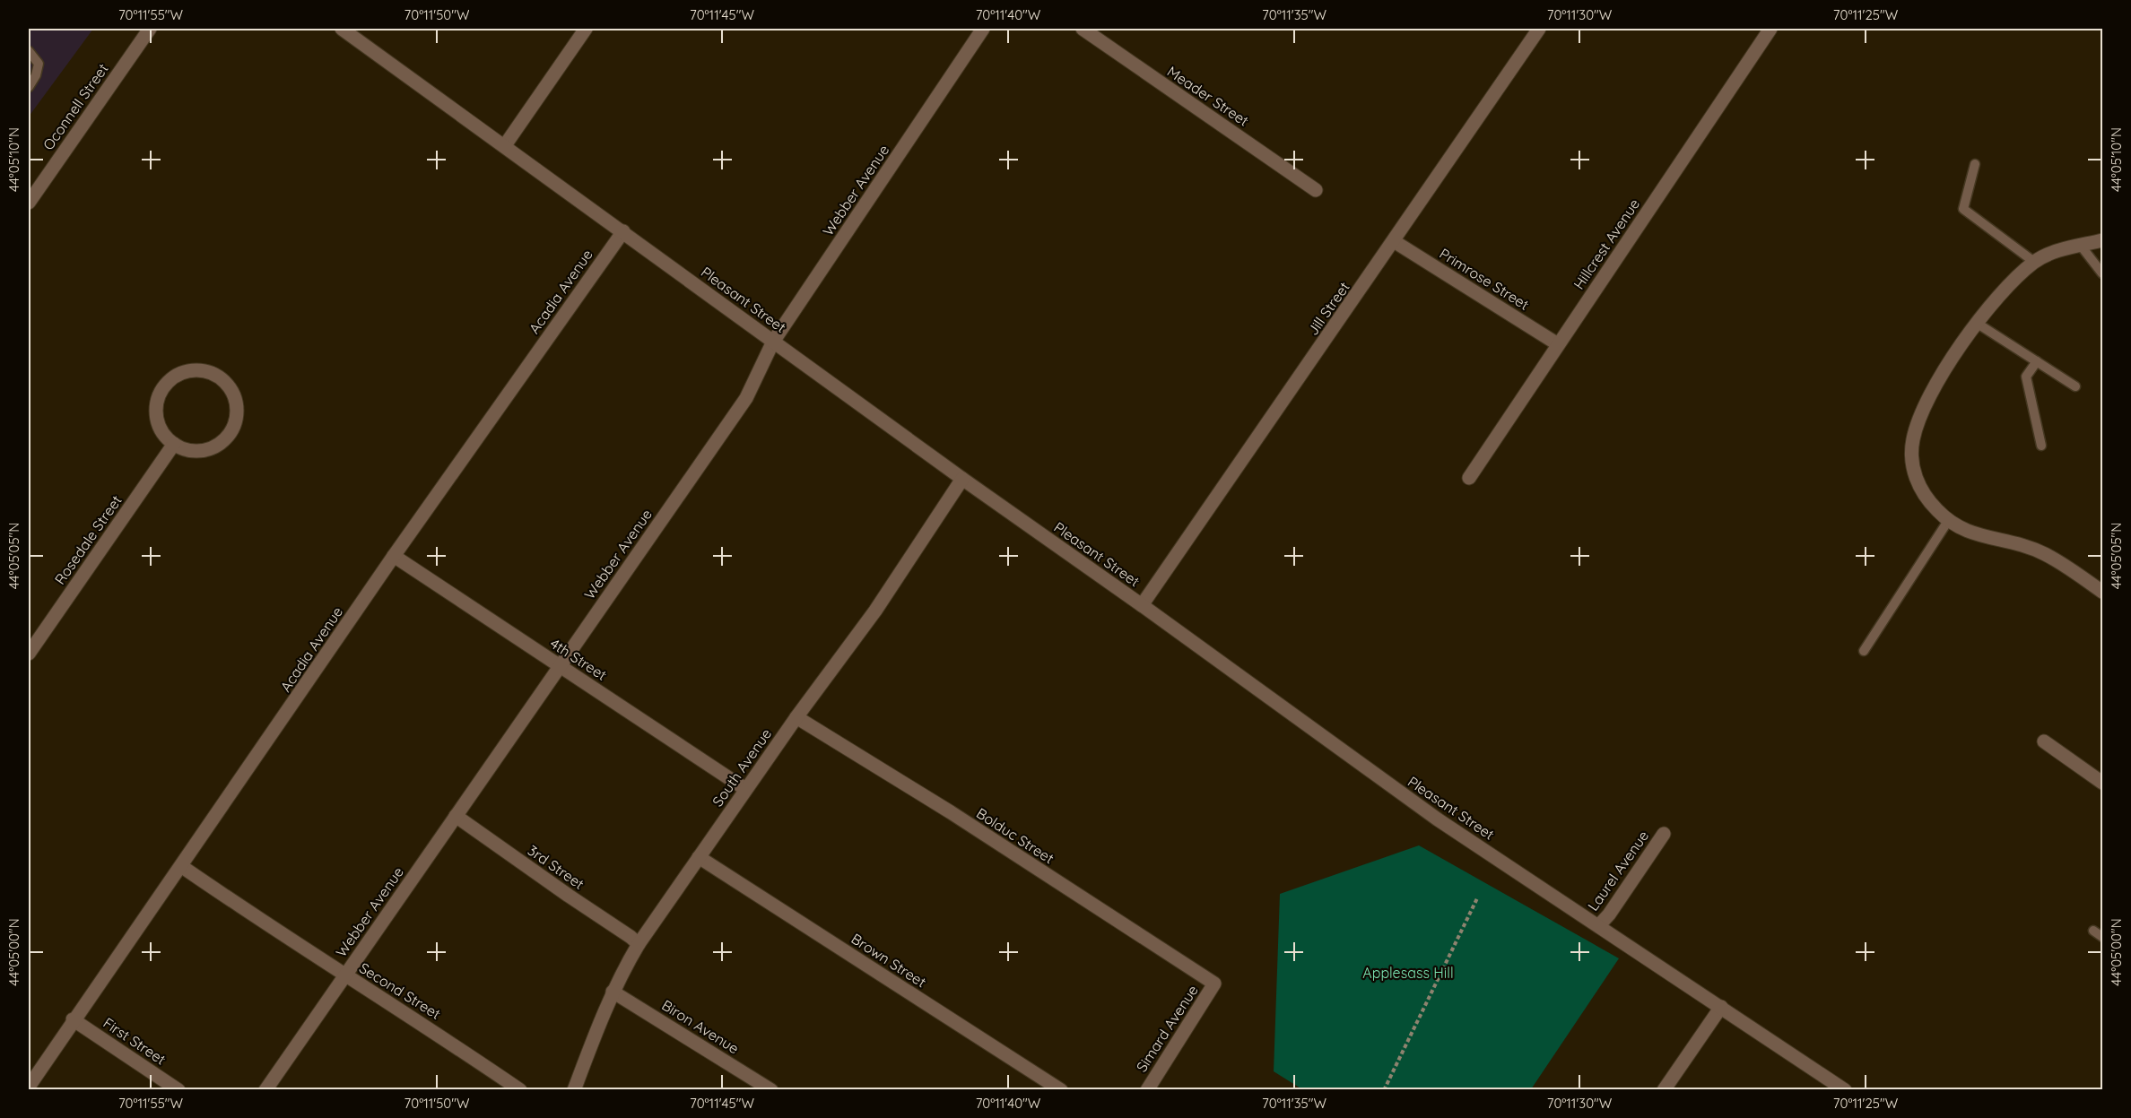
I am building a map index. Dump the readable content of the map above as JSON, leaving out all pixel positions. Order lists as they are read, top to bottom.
{
  "streets": {
    "street": [
      "Meader Street",
      "Oconnell Street",
      "Webber Avenue",
      "Hillcrest Avenue",
      "Primrose Street",
      "Acadia Avenue",
      "Pleasant Street",
      "Jill Street",
      "Rosedale Street",
      "4th Street",
      "South Avenue",
      "Bolduc Street",
      "3rd Street",
      "Laurel Avenue",
      "Brown Street",
      "Second Street",
      "Biron Avenue",
      "Simard Avenue",
      "First Street"
    ]
  },
  "crossings": [
    ["Webber Avenue", "Pleasant Street"],
    ["Webber Avenue", "4th Street"],
    ["Webber Avenue", "3rd Street"],
    ["Webber Avenue", "Second Street"],
    ["Hillcrest Avenue", "Primrose Street"],
    ["Primrose Street", "Jill Street"],
    ["Acadia Avenue", "Pleasant Street"],
    ["Acadia Avenue", "4th Street"],
    ["Acadia Avenue", "Second Street"],
    ["Acadia Avenue", "First Street"],
    ["Pleasant Street", "Jill Street"],
    ["Pleasant Street", "South Avenue"],
    ["Pleasant Street", "Laurel Avenue"],
    ["4th Street", "South Avenue"],
    ["South Avenue", "Bolduc Street"],
    ["South Avenue", "3rd Street"],
    ["South Avenue", "Brown Street"],
    ["South Avenue", "Biron Avenue"],
    ["Bolduc Street", "Simard Avenue"]
  ],
  "parks": ["Applesass Hill"],
  "coordinates": [
    "70°11'55\"W",
    "70°11'50\"W",
    "70°11'45\"W",
    "70°11'40\"W",
    "70°11'35\"W",
    "70°11'30\"W",
    "70°11'25\"W",
    "44°05'10\"N",
    "44°05'05\"N",
    "44°05'00\"N"
  ]
}
